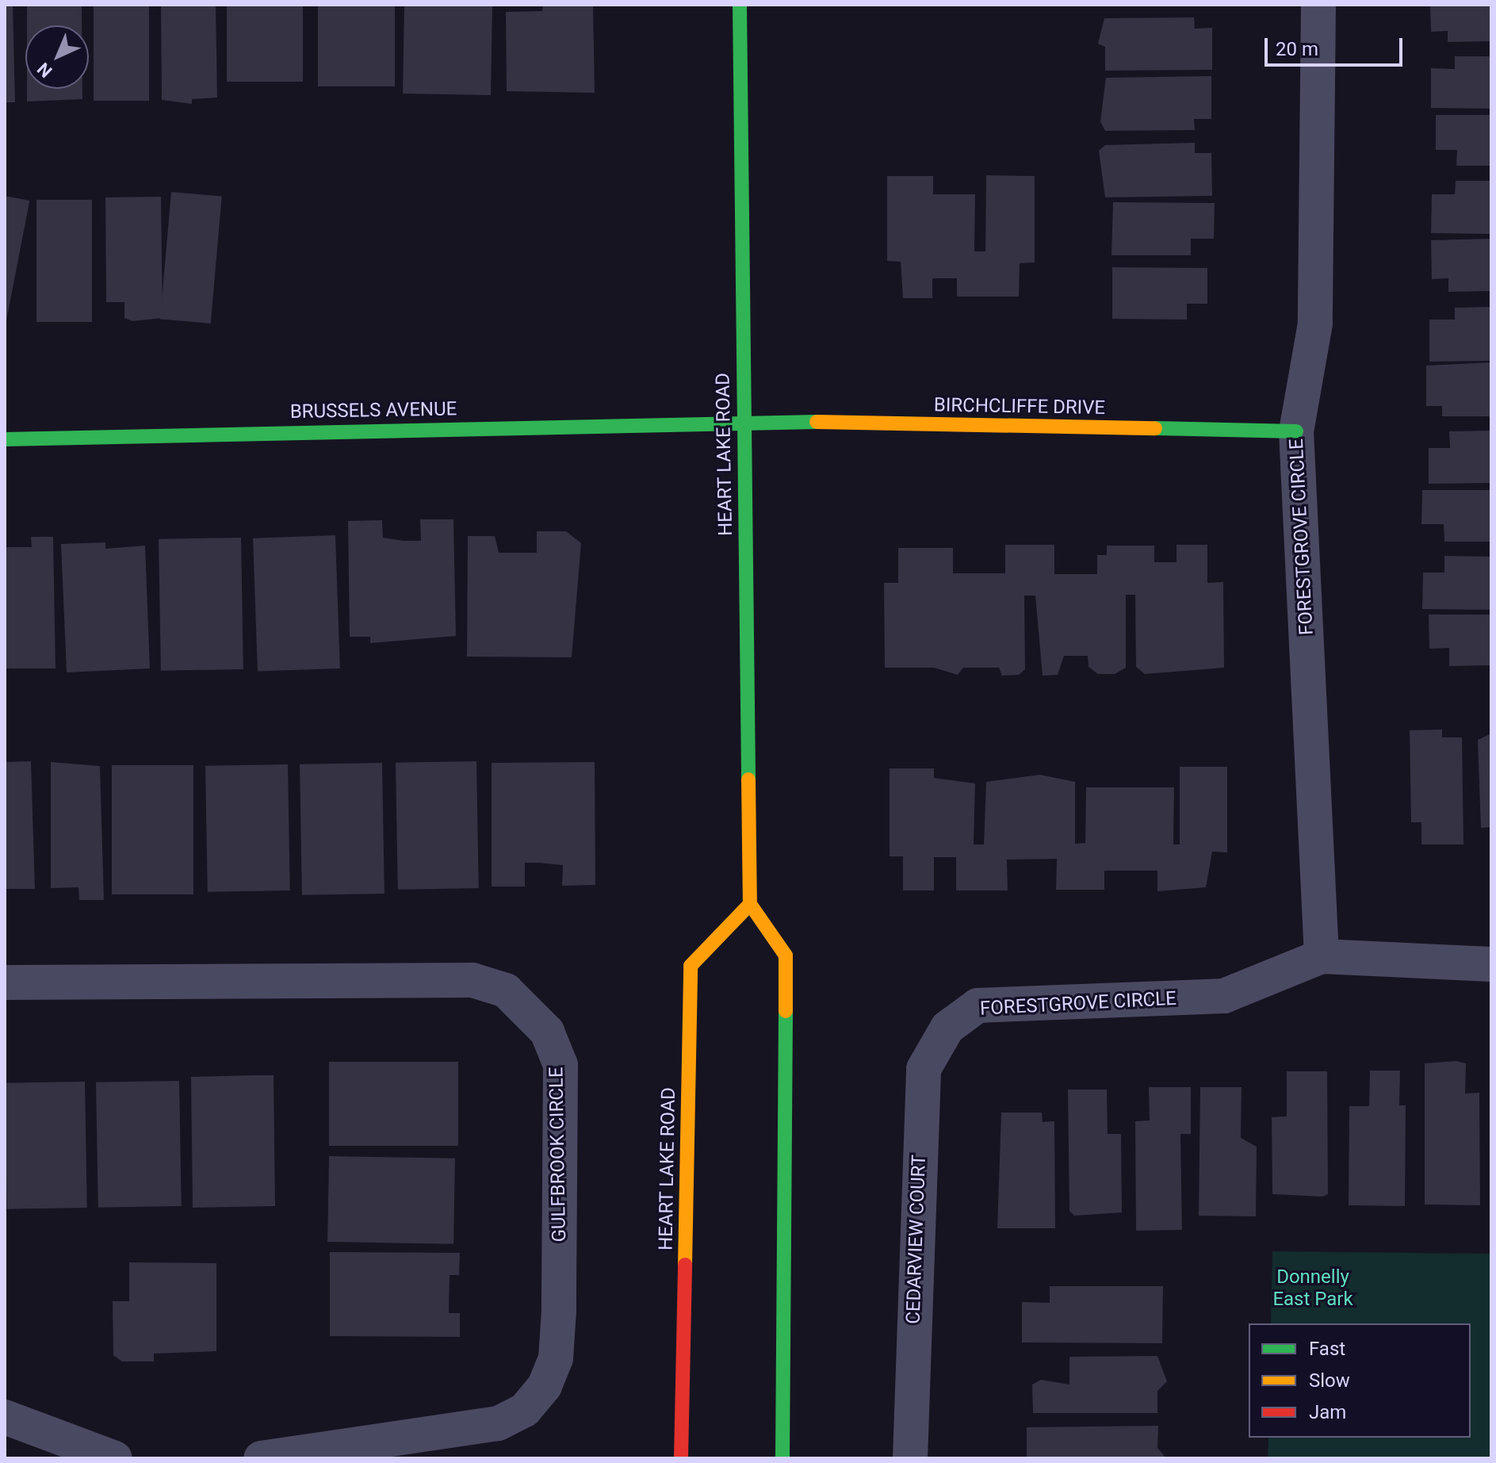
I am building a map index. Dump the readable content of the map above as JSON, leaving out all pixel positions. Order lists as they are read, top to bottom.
{
  "streets": {
    "street": [
      "BIRCHCLIFFE DRIVE",
      "BRUSSELS AVENUE",
      "HEART LAKE ROAD",
      "FORESTGROVE CIRCLE",
      "GULFBROOK CIRCLE",
      "CEDARVIEW COURT"
    ]
  },
  "crossings": [
    ["BIRCHCLIFFE DRIVE", "BRUSSELS AVENUE"],
    ["BIRCHCLIFFE DRIVE", "HEART LAKE ROAD"],
    ["BIRCHCLIFFE DRIVE", "FORESTGROVE CIRCLE"],
    ["BRUSSELS AVENUE", "HEART LAKE ROAD"],
    ["FORESTGROVE CIRCLE", "CEDARVIEW COURT"]
  ],
  "parks": ["Donnelly East Park"],
  "legend": ["Fast", "Slow", "Jam"],
  "scale_bar": "20 m",
  "north": "bottom left"
}
